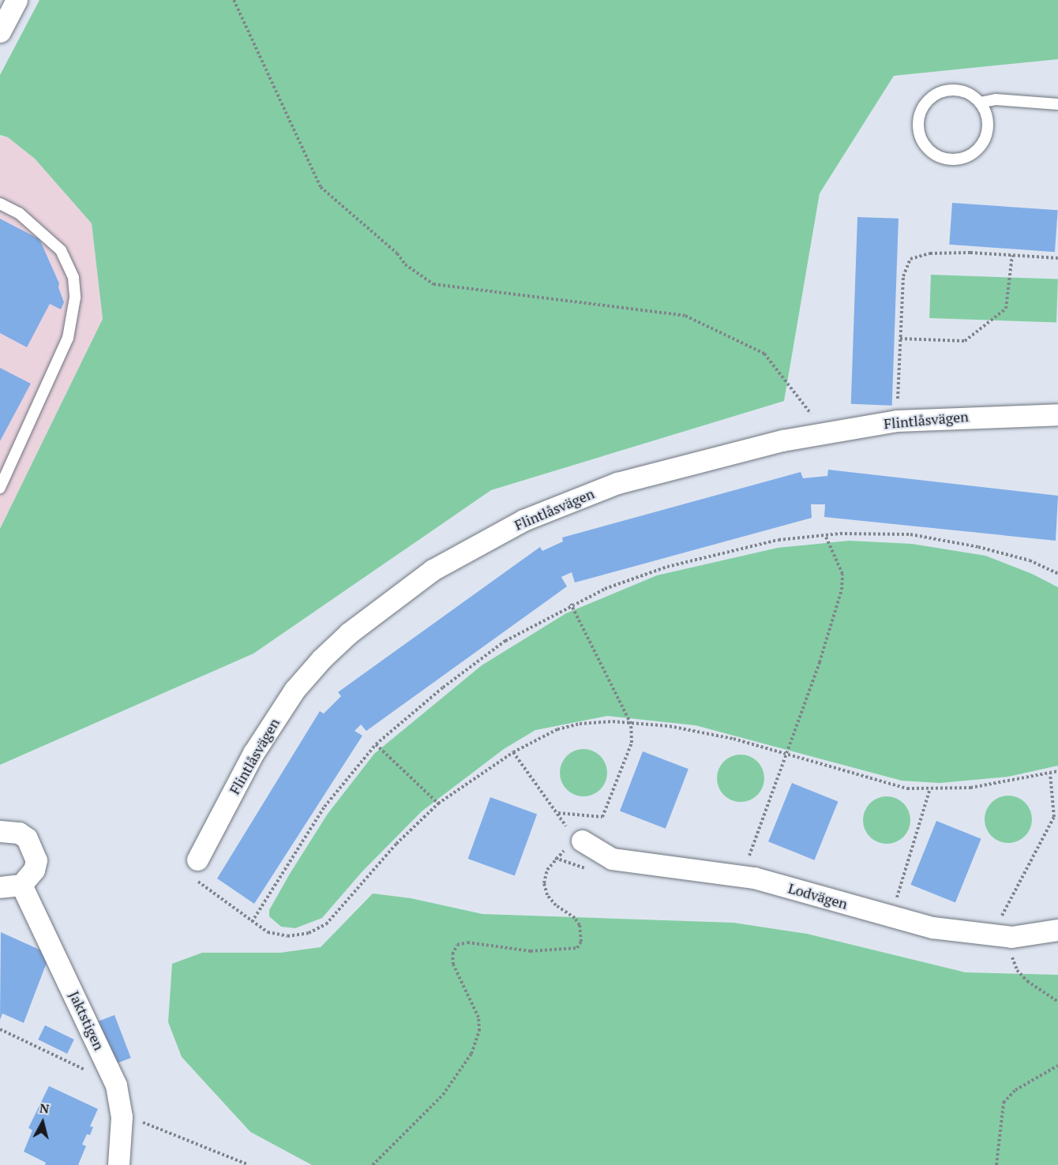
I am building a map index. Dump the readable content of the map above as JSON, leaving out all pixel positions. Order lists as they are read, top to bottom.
{
  "streets": {
    "street": ["Flintlåsvägen", "Lodvägen", "Jaktstigen"]
  },
  "north": "top"
}
